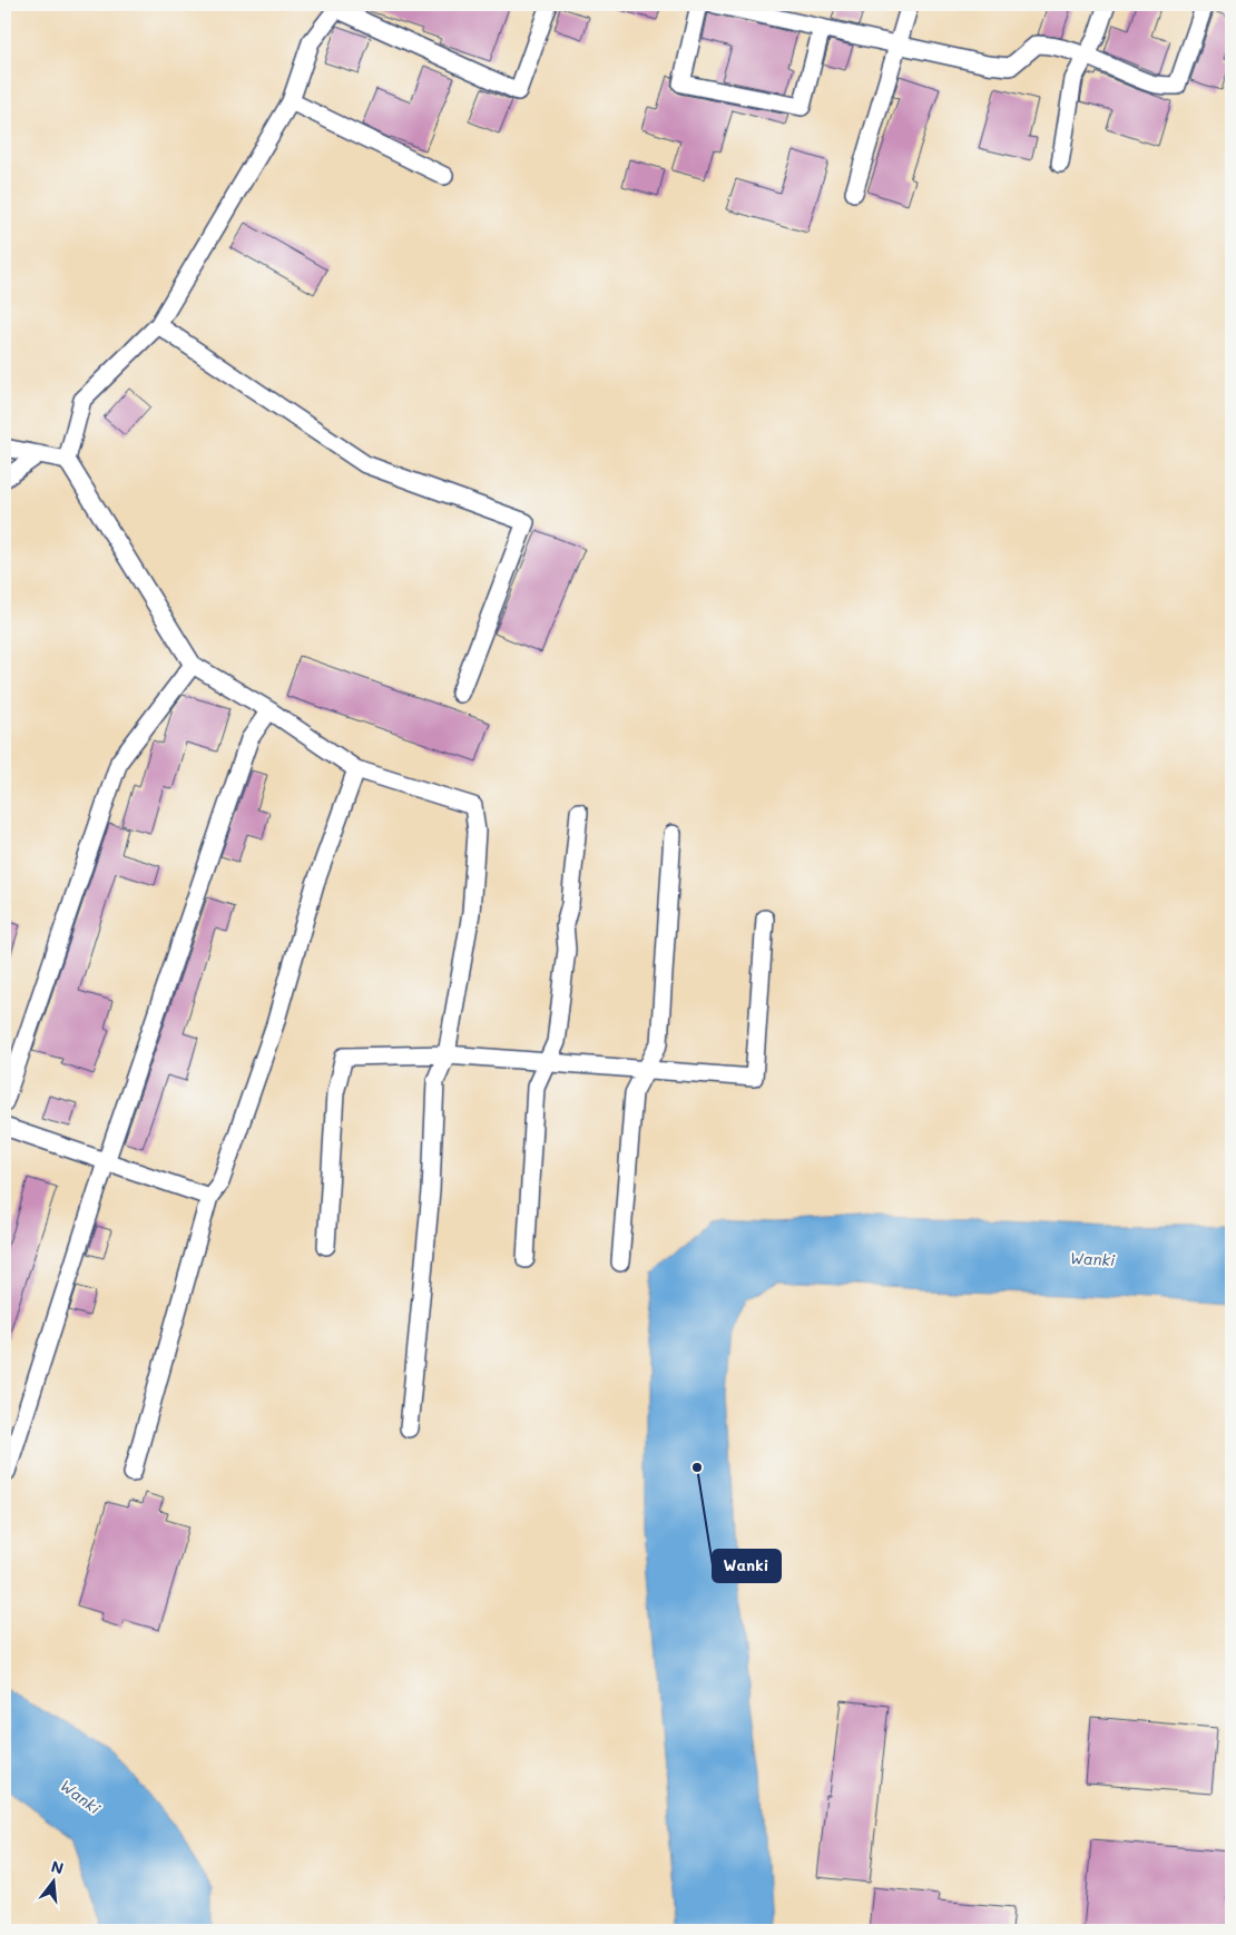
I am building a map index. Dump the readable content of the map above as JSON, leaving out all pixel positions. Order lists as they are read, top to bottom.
{
  "water": ["Wanki"],
  "places": ["Wanki"],
  "north": "top"
}
